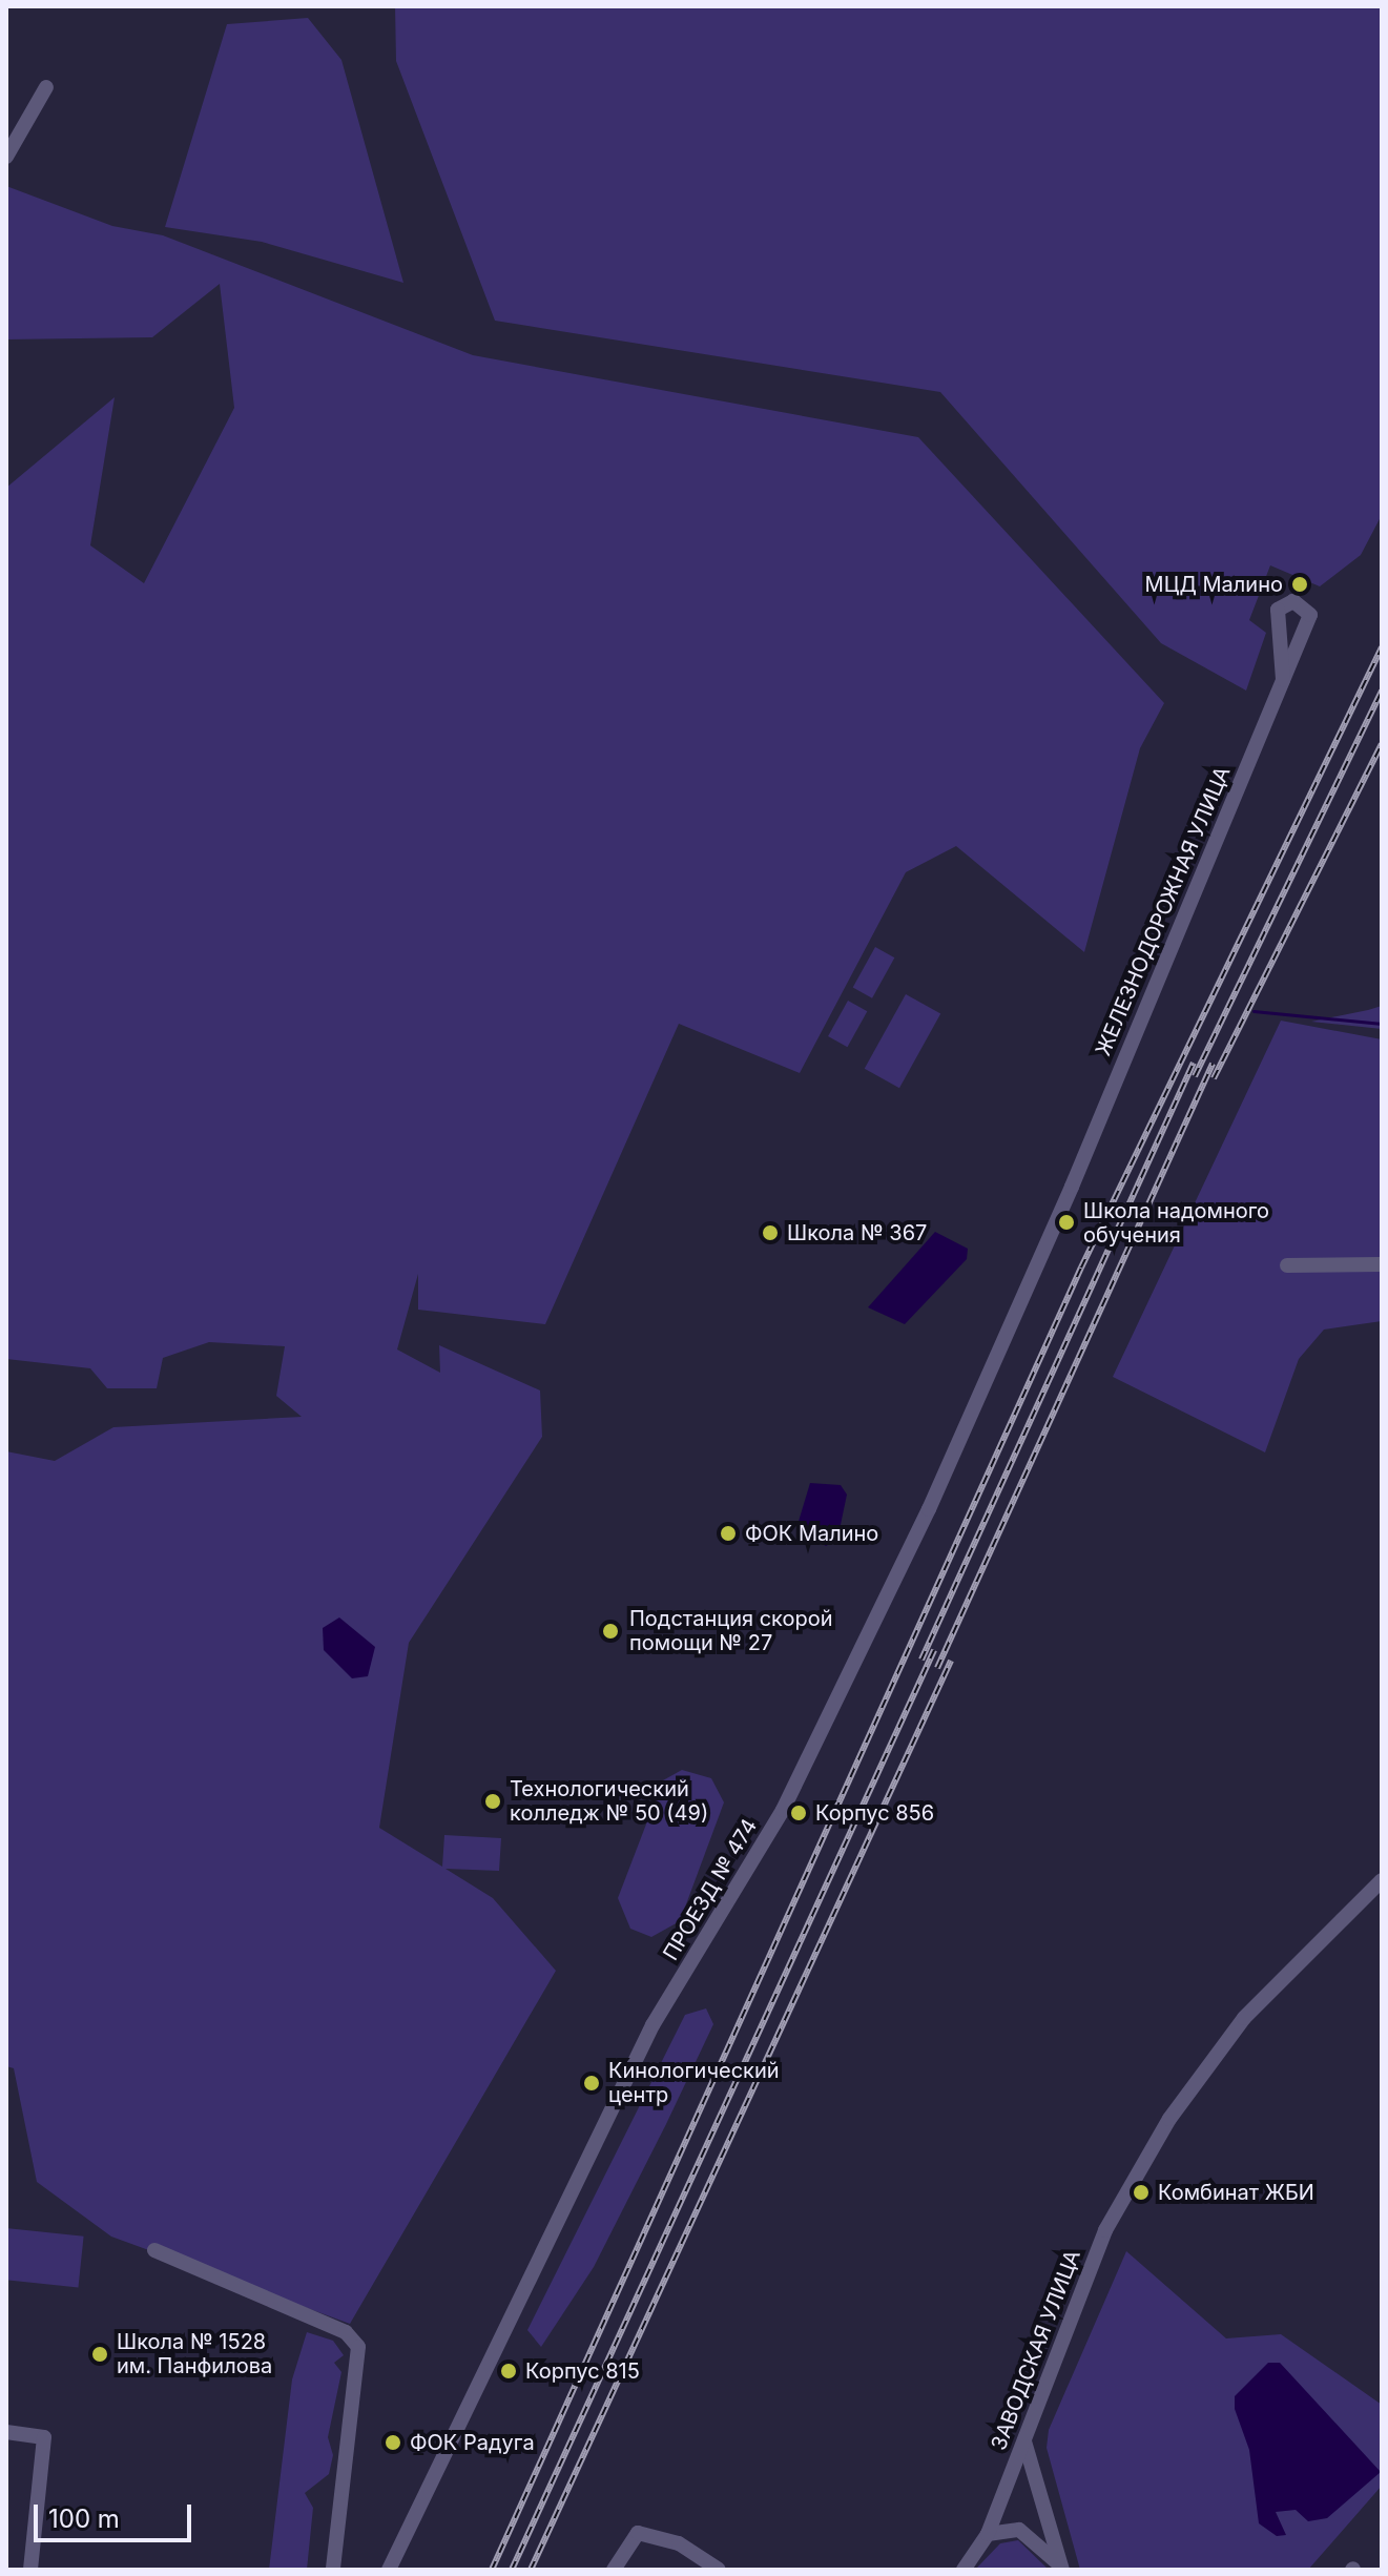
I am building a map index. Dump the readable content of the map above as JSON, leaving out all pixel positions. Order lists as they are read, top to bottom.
{
  "streets": {
    "street": ["ЖЕЛЕЗНОДОРОЖНАЯ УЛИЦА", "ПРОЕЗД № 474", "ЗАВОДСКАЯ УЛИЦА"]
  },
  "crossings": [
    ["ЖЕЛЕЗНОДОРОЖНАЯ УЛИЦА", "ПРОЕЗД № 474"]
  ],
  "places": [
    "МЦД Малино",
    "Школа надомного обучения",
    "Школа № 367",
    "ФОК Малино",
    "Подстанция скорой помощи № 27",
    "Технологический колледж № 50 (49)",
    "Корпус 856",
    "Кинологический центр",
    "Комбинат ЖБИ",
    "Школа № 1528 им. Панфилова",
    "Корпус 815",
    "ФОК Радуга"
  ],
  "scale_bar": "100 m"
}
